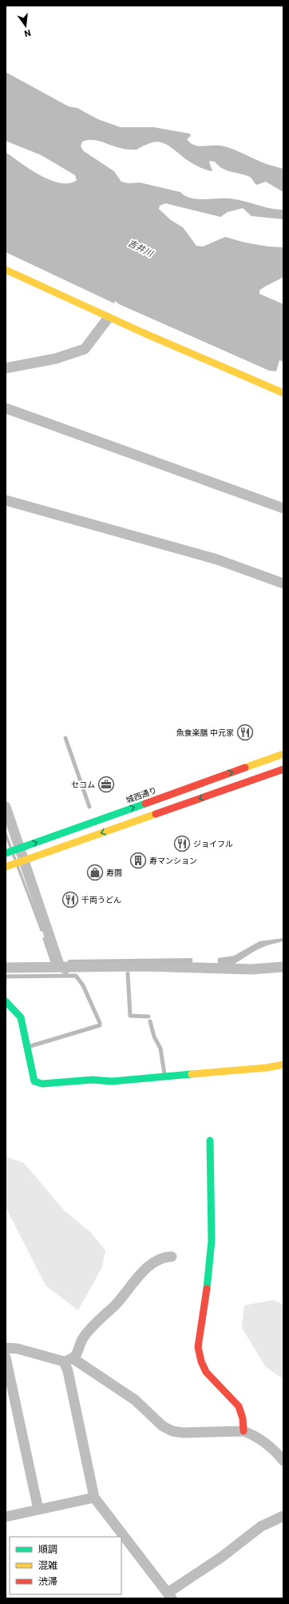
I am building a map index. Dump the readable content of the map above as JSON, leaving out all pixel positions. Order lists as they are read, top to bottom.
{
  "streets": {
    "street": ["城西通り"]
  },
  "water": ["吉井川"],
  "places": {
    "restaurant": ["魚食楽膳 中元家", "ジョイフル", "千両うどん"],
    "office": ["セコム"],
    "building": ["寿マンション"],
    "shop": ["寿園"]
  },
  "legend": ["順調", "混雑", "渋滞"],
  "north": "bottom"
}
